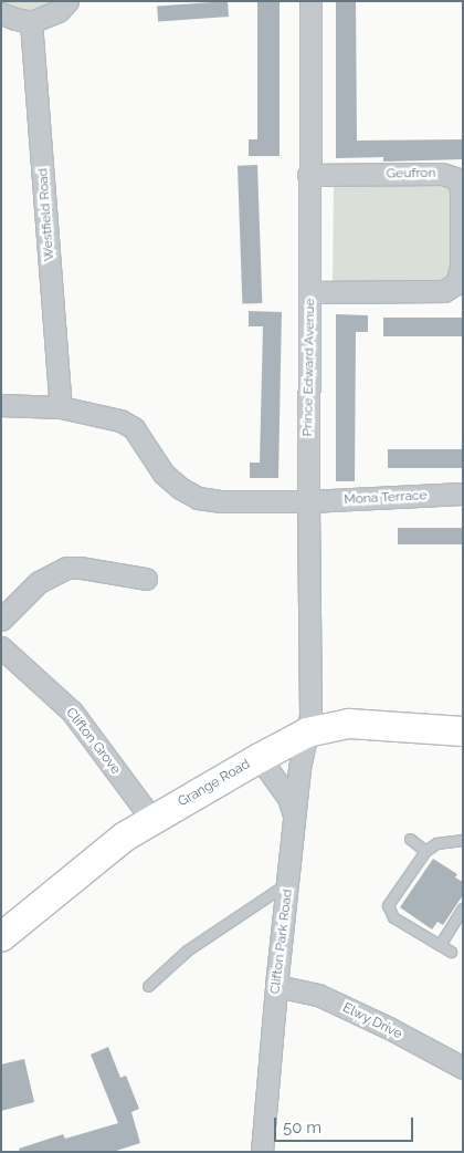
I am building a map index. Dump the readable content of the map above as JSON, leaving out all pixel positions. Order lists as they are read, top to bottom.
{
  "streets": {
    "main road": ["Grange Road"],
    "street": [
      "Geufron",
      "Westfield Road",
      "Prince Edward Avenue",
      "Mona Terrace",
      "Clifton Grove",
      "Clifton Park Road",
      "Elwy Drive"
    ]
  },
  "crossings": [
    ["Geufron", "Prince Edward Avenue"],
    ["Westfield Road", "Mona Terrace"],
    ["Prince Edward Avenue", "Mona Terrace"],
    ["Prince Edward Avenue", "Grange Road"],
    ["Prince Edward Avenue", "Clifton Park Road"],
    ["Clifton Grove", "Grange Road"],
    ["Grange Road", "Clifton Park Road"],
    ["Clifton Park Road", "Elwy Drive"]
  ],
  "scale_bar": "50 m"
}
